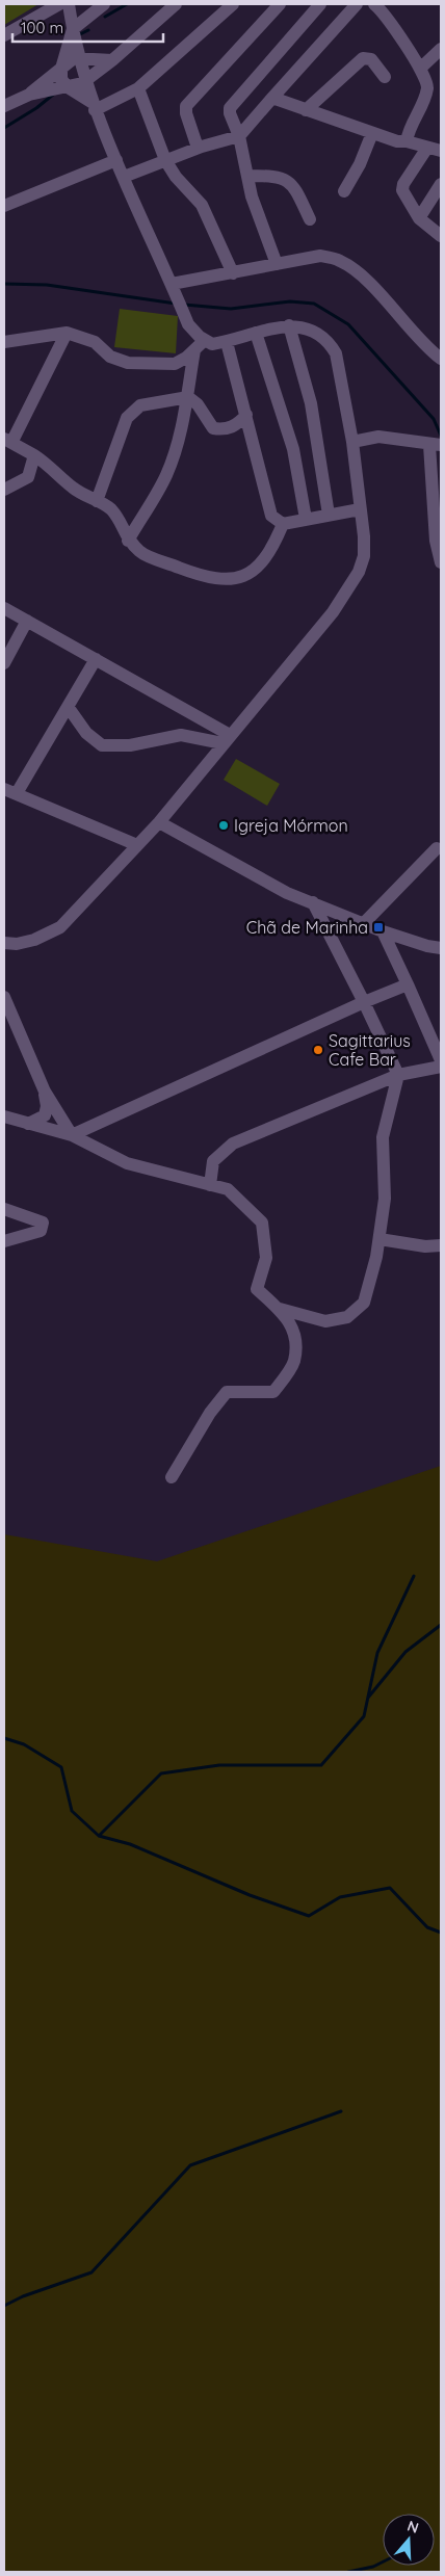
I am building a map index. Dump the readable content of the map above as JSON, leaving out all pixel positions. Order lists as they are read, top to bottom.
{
  "places": {
    "other": ["Igreja Mórmon", "Sagittarius Cafe Bar"],
    "transit": ["Chã de Marinha"]
  },
  "scale_bar": "100 m",
  "north": "top"
}
